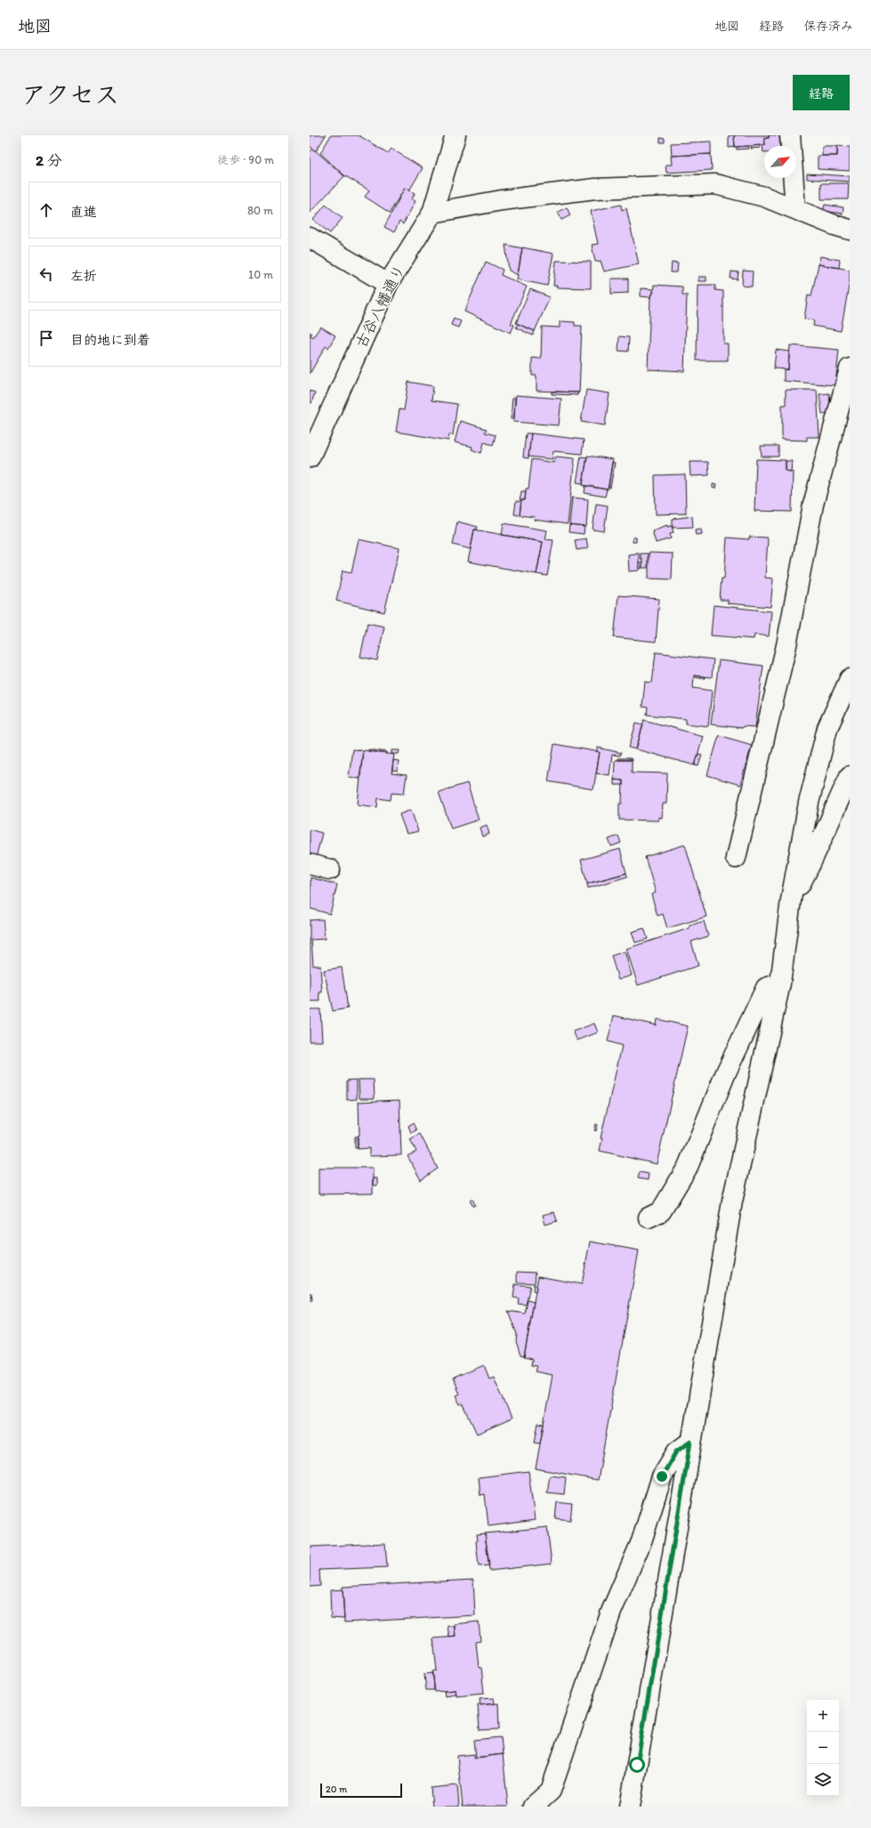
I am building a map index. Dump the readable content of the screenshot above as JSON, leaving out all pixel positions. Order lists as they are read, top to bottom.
{
  "streets": {
    "street": ["古谷八幡通り"]
  },
  "scale_bar": "20 m",
  "north": "top right",
  "page": {
    "header": "地図",
    "nav": ["地図", "経路", "保存済み"],
    "title": "アクセス",
    "buttons": "経路",
    "heading": ["2 分", "徒歩 · 90 m"],
    "list": [
      ["直進", "80 m"],
      ["左折", "10 m"],
      "目的地に到着"
    ],
    "map_buttons": ["+", "−"],
    "scale": "20 m"
  }
}
